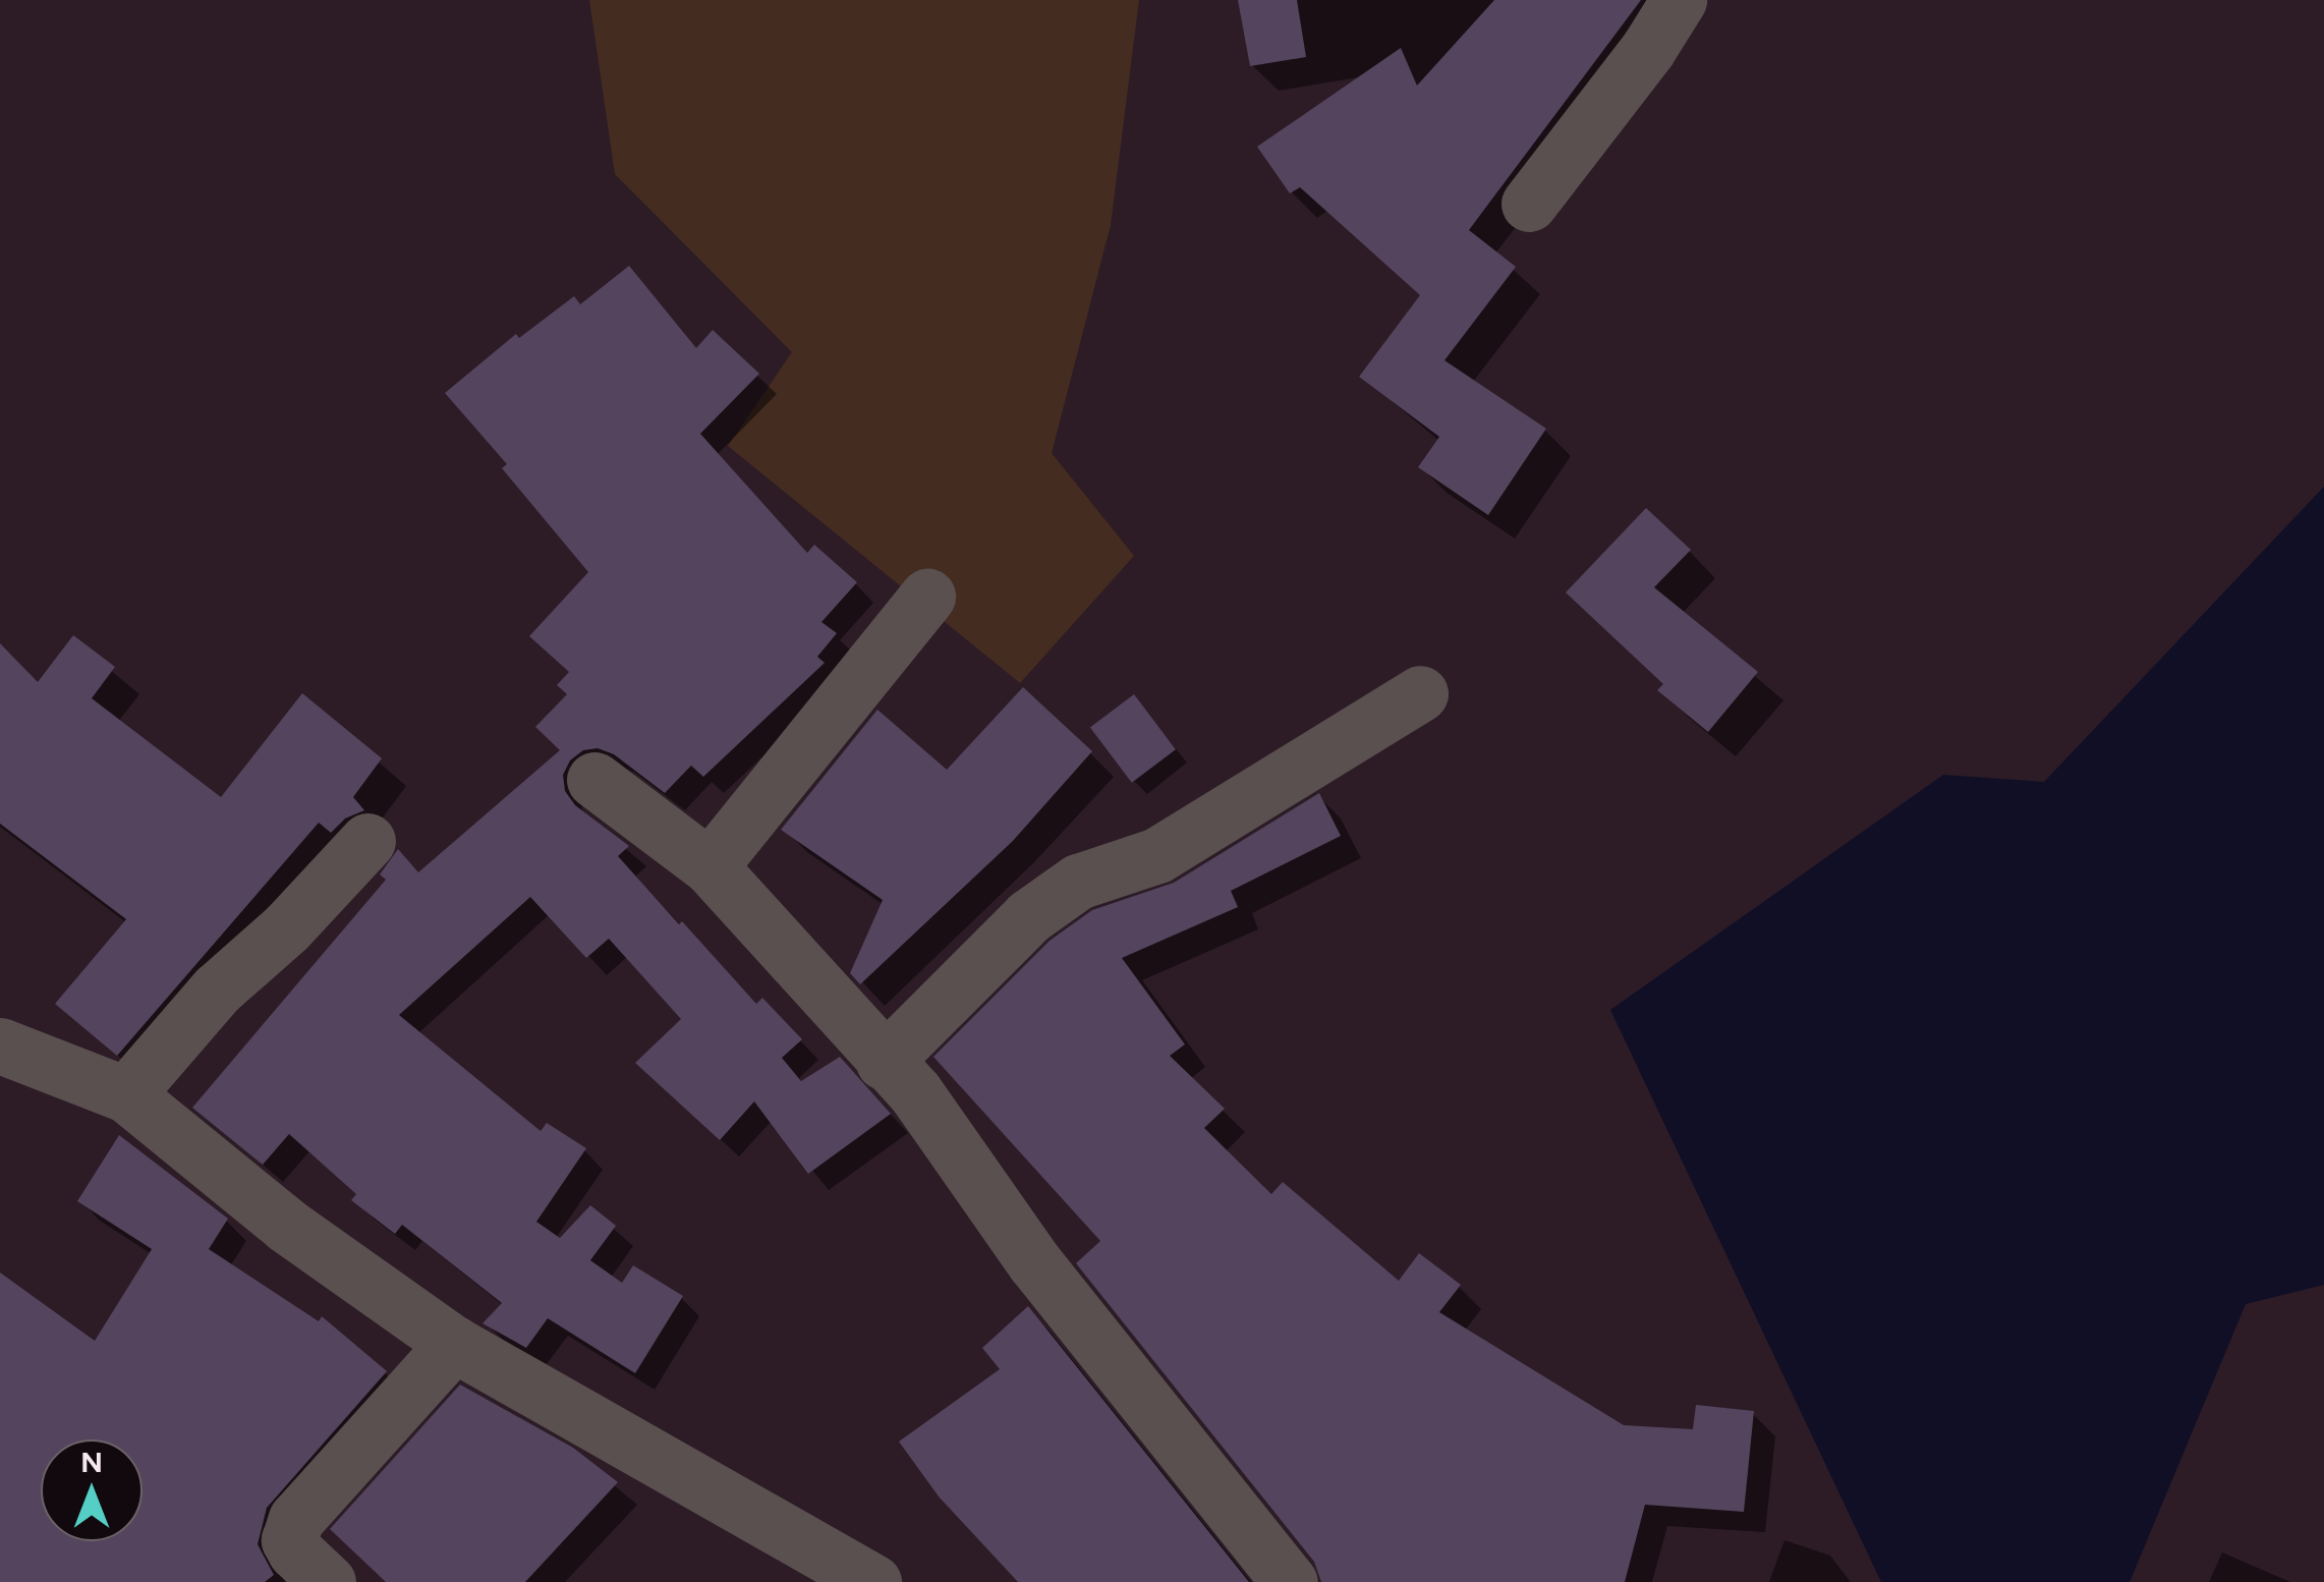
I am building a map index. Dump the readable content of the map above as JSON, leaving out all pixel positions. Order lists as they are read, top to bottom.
{
  "north": "top"
}
